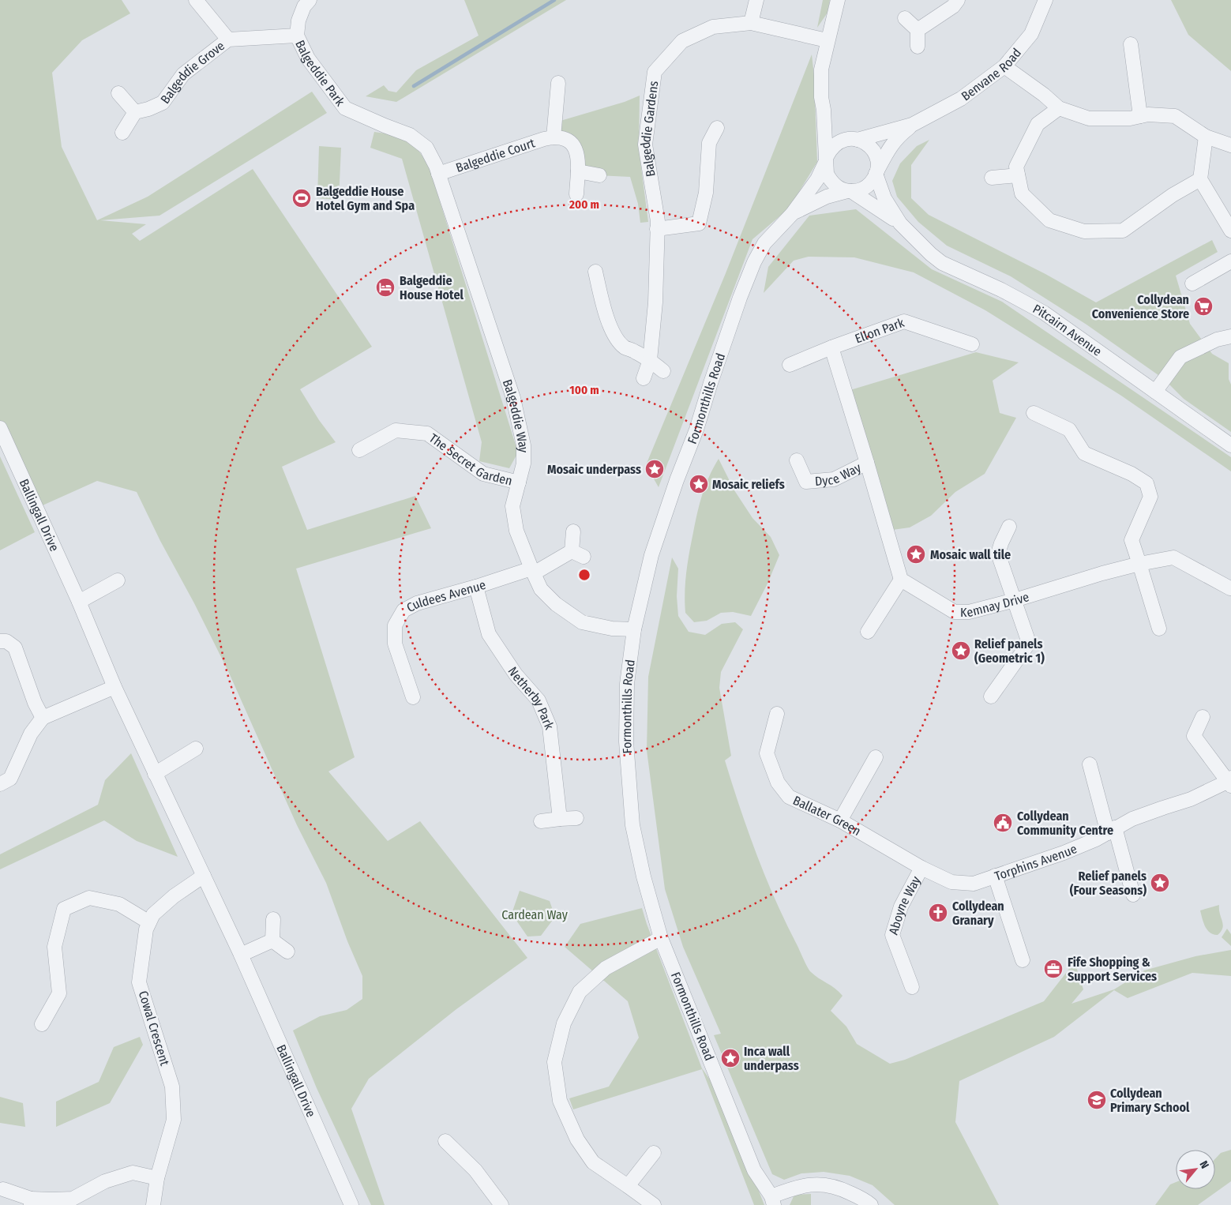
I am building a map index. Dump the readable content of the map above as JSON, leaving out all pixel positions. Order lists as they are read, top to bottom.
{
  "streets": {
    "street": [
      "Balgeddie Grove",
      "Balgeddie Park",
      "Benvane Road",
      "Balgeddie Gardens",
      "Balgeddie Court",
      "Pitcairn Avenue",
      "Ellon Park",
      "Formonthills Road",
      "Balgeddie Way",
      "The Secret Garden",
      "Dyce Way",
      "Ballingall Drive",
      "Culdees Avenue",
      "Kemnay Drive",
      "Netherby Park",
      "Ballater Green",
      "Torphins Avenue",
      "Aboyne Way",
      "Cowal Crescent"
    ]
  },
  "crossings": [
    ["Balgeddie Grove", "Balgeddie Park"],
    ["Balgeddie Park", "Balgeddie Court"],
    ["Balgeddie Park", "Balgeddie Way"],
    ["Benvane Road", "Pitcairn Avenue"],
    ["Benvane Road", "Formonthills Road"],
    ["Balgeddie Court", "Balgeddie Way"],
    ["Pitcairn Avenue", "Formonthills Road"],
    ["Formonthills Road", "Balgeddie Way"],
    ["Balgeddie Way", "The Secret Garden"],
    ["Balgeddie Way", "Culdees Avenue"],
    ["Ballingall Drive", "Cowal Crescent"],
    ["Culdees Avenue", "Netherby Park"],
    ["Ballater Green", "Torphins Avenue"],
    ["Ballater Green", "Aboyne Way"],
    ["Torphins Avenue", "Aboyne Way"]
  ],
  "parks": ["Cardean Way"],
  "places": {
    "sports": ["Balgeddie House Hotel Gym and Spa"],
    "hotel": ["Balgeddie House Hotel"],
    "supermarket": ["Collydean Convenience Store"],
    "place": [
      "Mosaic underpass",
      "Mosaic reliefs",
      "Mosaic wall tile",
      "Relief panels (Geometric 1)",
      "Relief panels (Four Seasons)",
      "Inca wall underpass"
    ],
    "public building": ["Collydean Community Centre"],
    "church": ["Collydean Granary"],
    "office": ["Fife Shopping & Support Services"],
    "school or university": ["Collydean Primary School"]
  },
  "north": "top right",
  "rings": ["200 m", "100 m"]
}
